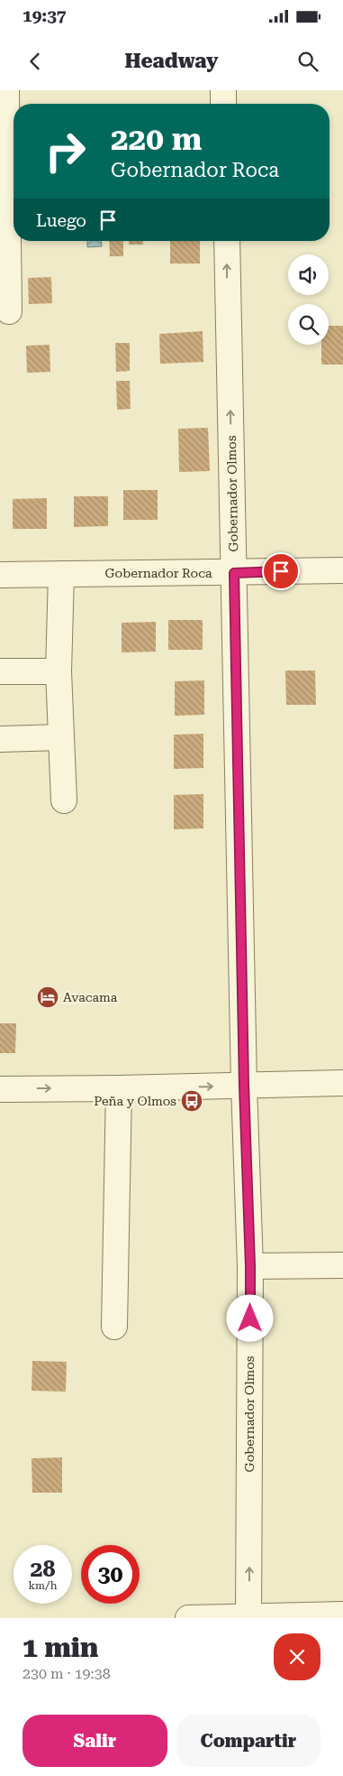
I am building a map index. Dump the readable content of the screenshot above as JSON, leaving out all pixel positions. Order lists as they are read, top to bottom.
{
  "streets": {
    "street": ["Gobernador Olmos", "Gobernador Roca"]
  },
  "crossings": [
    ["Gobernador Olmos", "Gobernador Roca"]
  ],
  "one_way": ["Gobernador Olmos"],
  "places": {
    "hotel": ["Avacama"],
    "bus stop": ["Peña y Olmos"]
  },
  "page": {
    "status": "19:37",
    "header": "Headway",
    "turn": ["220 m", "Gobernador Roca"],
    "then": "Luego",
    "speed": "28 km/h",
    "limit": "30",
    "heading": ["1 min", "230 m · 19:38"],
    "buttons": ["Salir", "Compartir"]
  }
}
